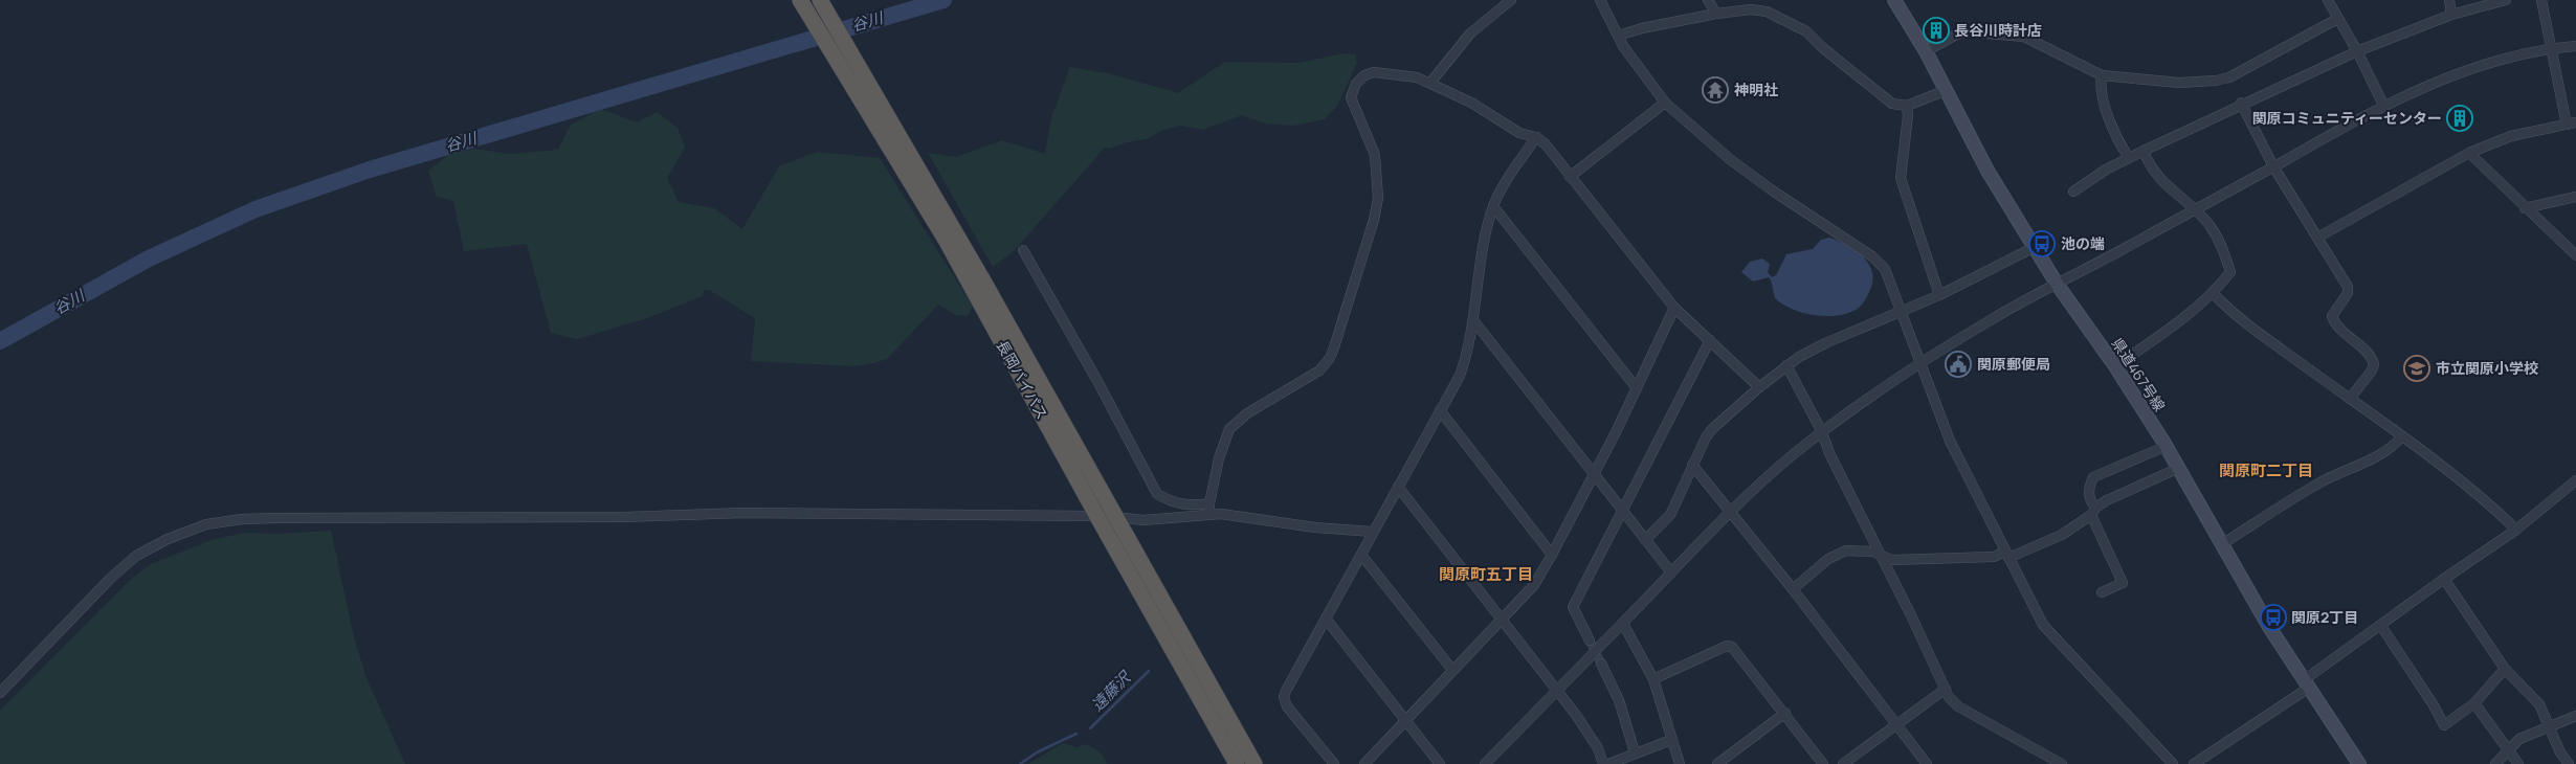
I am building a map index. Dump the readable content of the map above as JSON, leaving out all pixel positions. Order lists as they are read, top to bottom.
{
  "streets": {
    "highway": ["長岡バイパス"],
    "main road": ["県道467号線"]
  },
  "districts": ["関原町二丁目", "関原町五丁目"],
  "water": ["谷川", "遠藤沢"],
  "places": {
    "building": ["長谷川時計店", "関原コミュニティーセンター"],
    "temple": ["神明社"],
    "bus stop": ["池の端", "関原2丁目"],
    "public building": ["関原郵便局"],
    "school or university": ["市立関原小学校"]
  }
}
